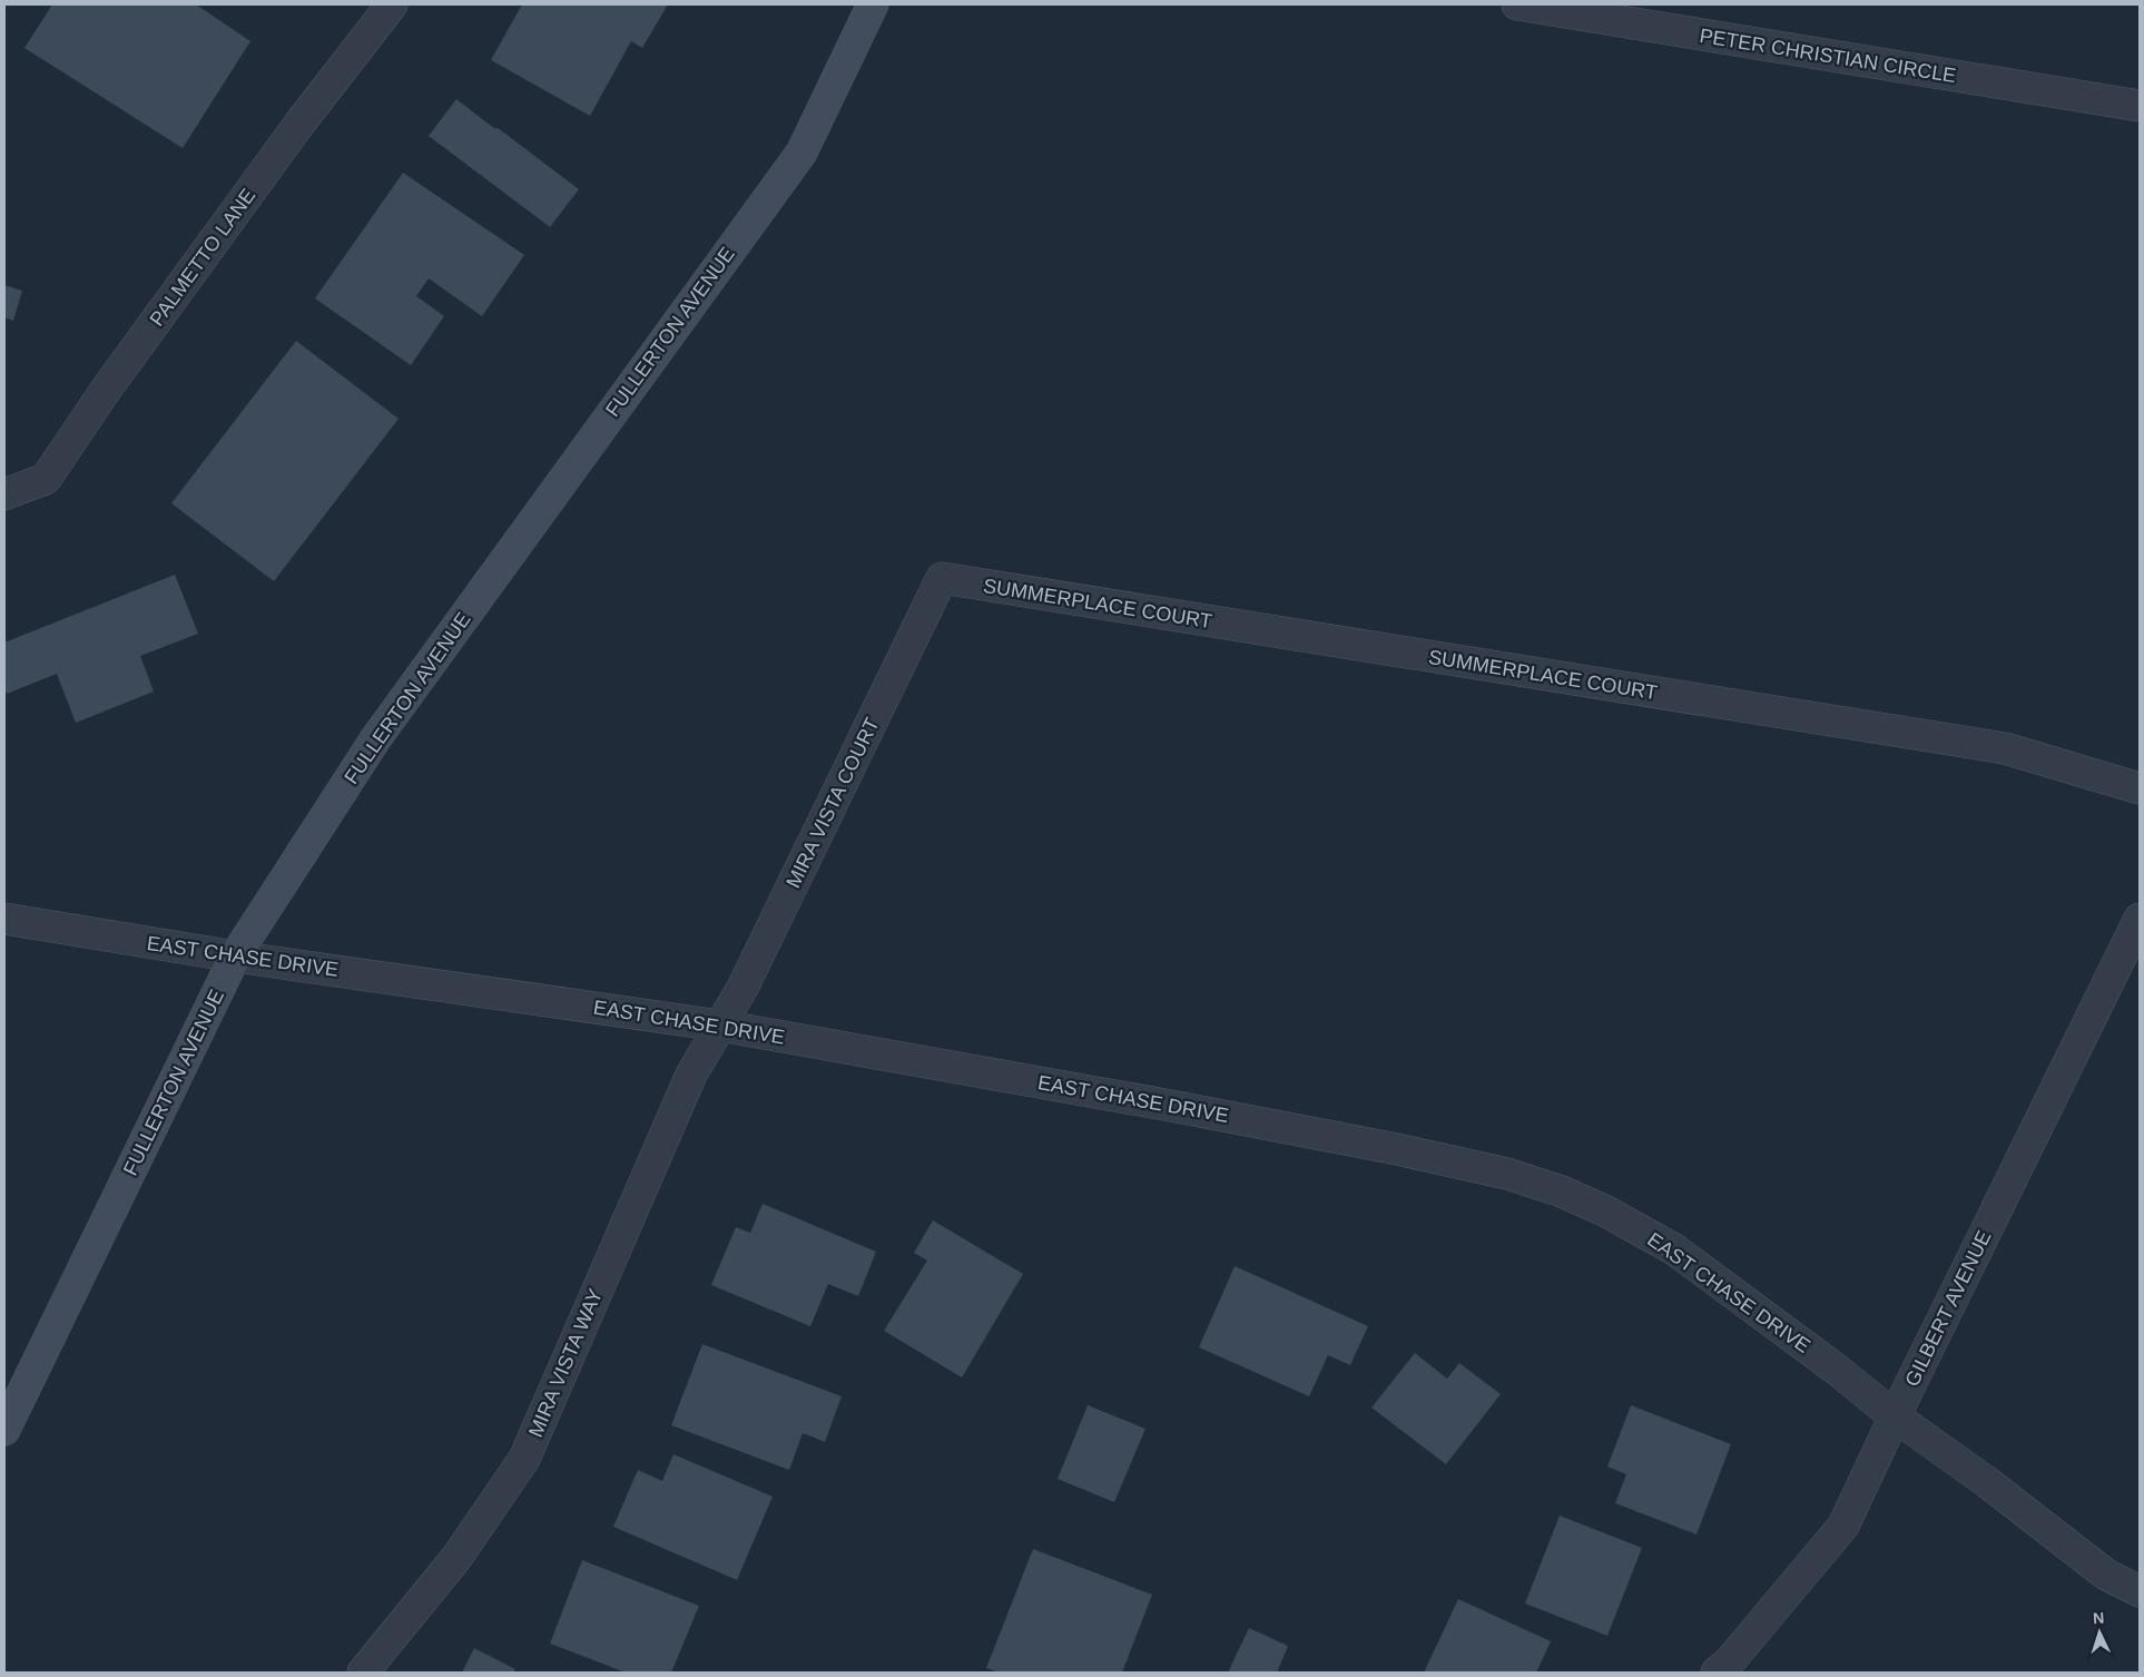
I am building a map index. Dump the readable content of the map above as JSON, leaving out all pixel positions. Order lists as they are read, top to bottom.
{
  "streets": {
    "main road": ["FULLERTON AVENUE"],
    "street": [
      "PETER CHRISTIAN CIRCLE",
      "PALMETTO LANE",
      "SUMMERPLACE COURT",
      "MIRA VISTA COURT",
      "EAST CHASE DRIVE",
      "GILBERT AVENUE",
      "MIRA VISTA WAY"
    ]
  },
  "crossings": [
    ["FULLERTON AVENUE", "EAST CHASE DRIVE"],
    ["SUMMERPLACE COURT", "MIRA VISTA COURT"],
    ["MIRA VISTA COURT", "EAST CHASE DRIVE"],
    ["MIRA VISTA COURT", "MIRA VISTA WAY"],
    ["EAST CHASE DRIVE", "GILBERT AVENUE"],
    ["EAST CHASE DRIVE", "MIRA VISTA WAY"]
  ],
  "north": "top"
}
